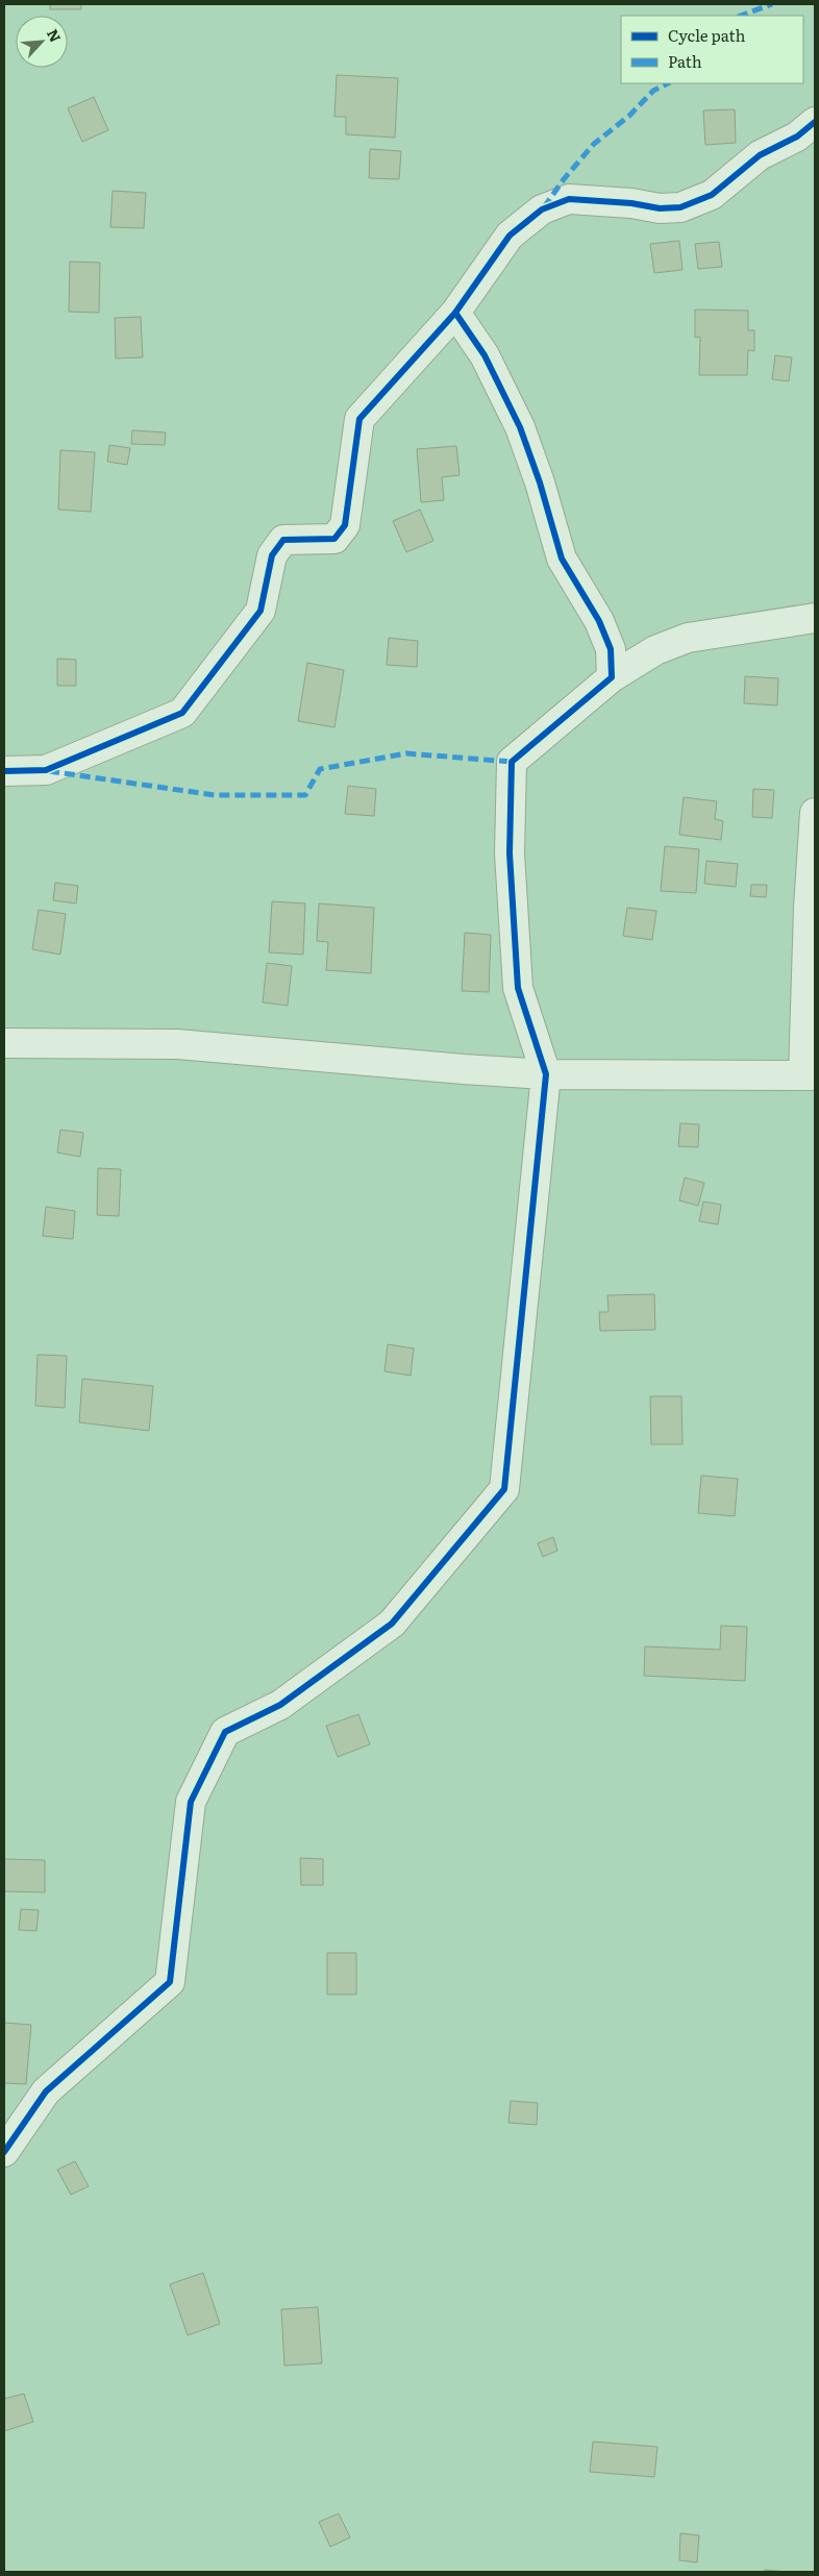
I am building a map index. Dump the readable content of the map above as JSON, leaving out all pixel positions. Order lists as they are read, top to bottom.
{
  "legend": ["Cycle path", "Path"],
  "north": "top right"
}
